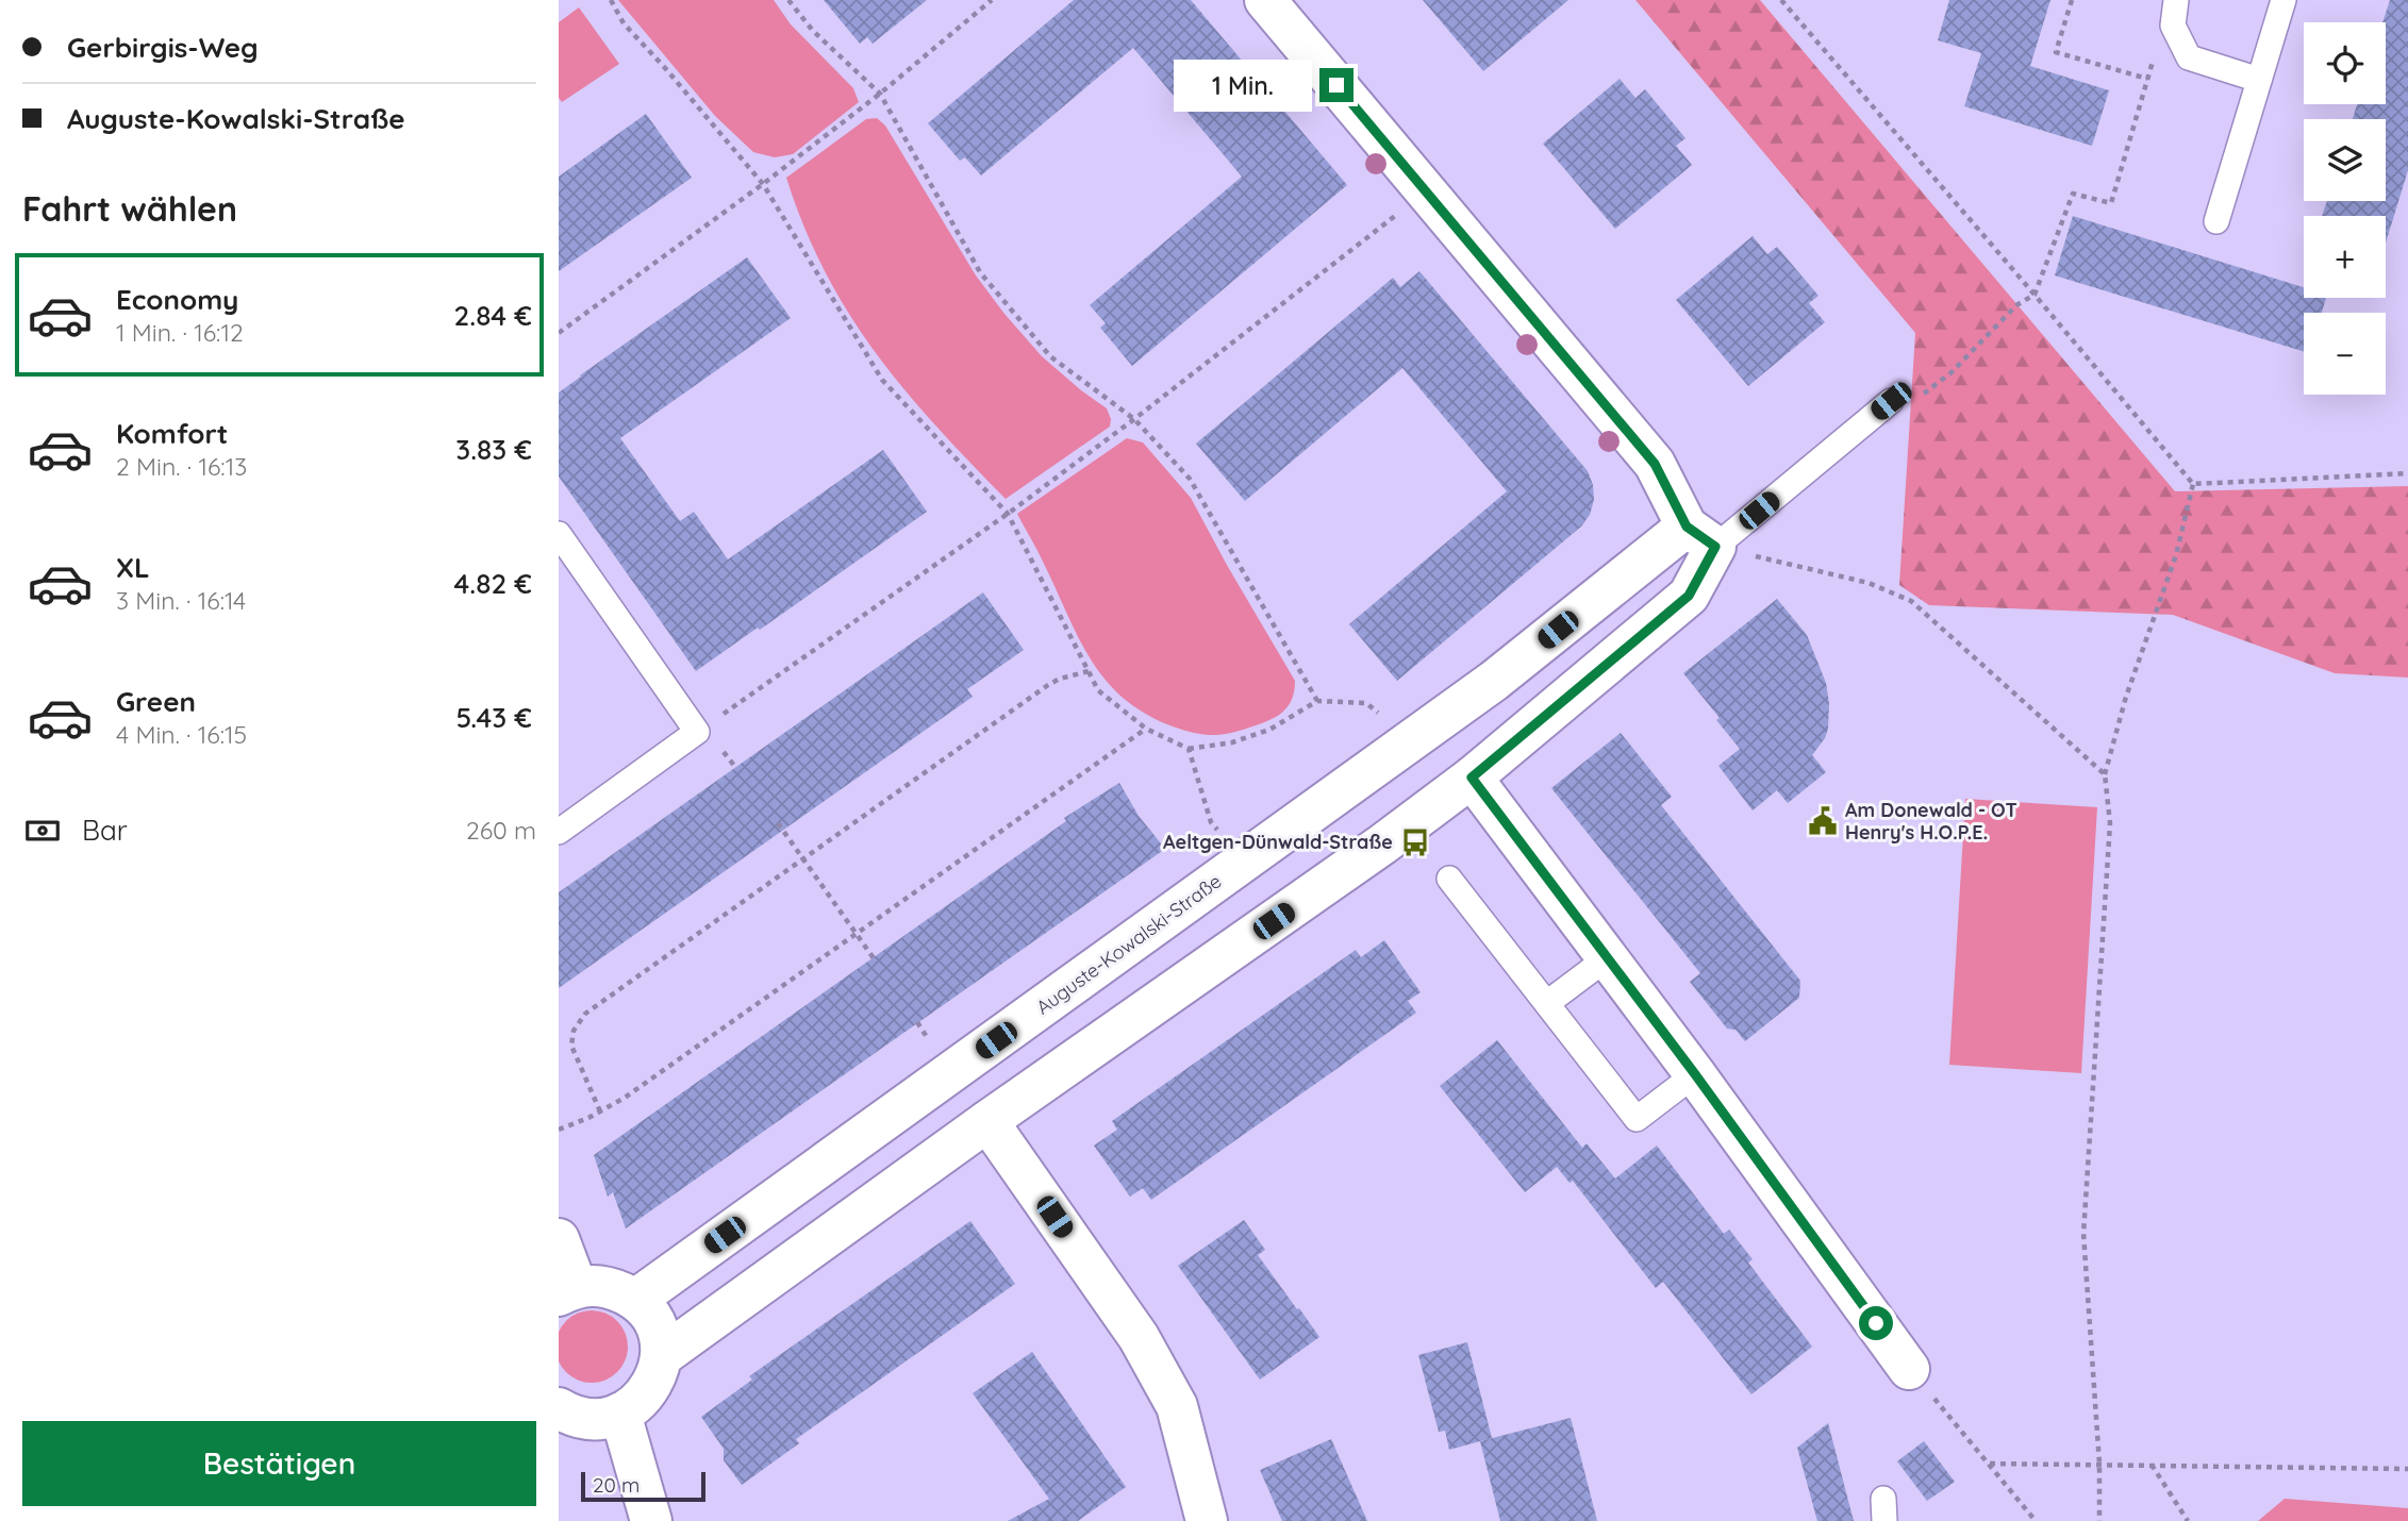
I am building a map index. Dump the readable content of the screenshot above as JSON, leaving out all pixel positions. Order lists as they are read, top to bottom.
{
  "streets": {
    "street": ["Auguste-Kowalski-Straße"]
  },
  "places": {
    "public building": ["Am Donewald - OT Henry's H.O.P.E."],
    "bus stop": ["Aeltgen-Dünwald-Straße"]
  },
  "scale_bar": "20 m",
  "page": {
    "banner": ["Gerbirgis-Weg", "Auguste-Kowalski-Straße"],
    "map_buttons": ["+", "−"],
    "bubble": "1 Min.",
    "heading": "Fahrt wählen",
    "list": [
      {
        "name": "Economy",
        "note": "1 Min. · 16:12",
        "value": "2.84 €"
      },
      {
        "name": "Komfort",
        "note": "2 Min. · 16:13",
        "value": "3.83 €"
      },
      {
        "name": "XL",
        "note": "3 Min. · 16:14",
        "value": "4.82 €"
      },
      {
        "name": "Green",
        "note": "4 Min. · 16:15",
        "value": "5.43 €"
      }
    ],
    "pay": ["Bar", "260 m"],
    "buttons": "Bestätigen",
    "scale": "20 m"
  }
}
